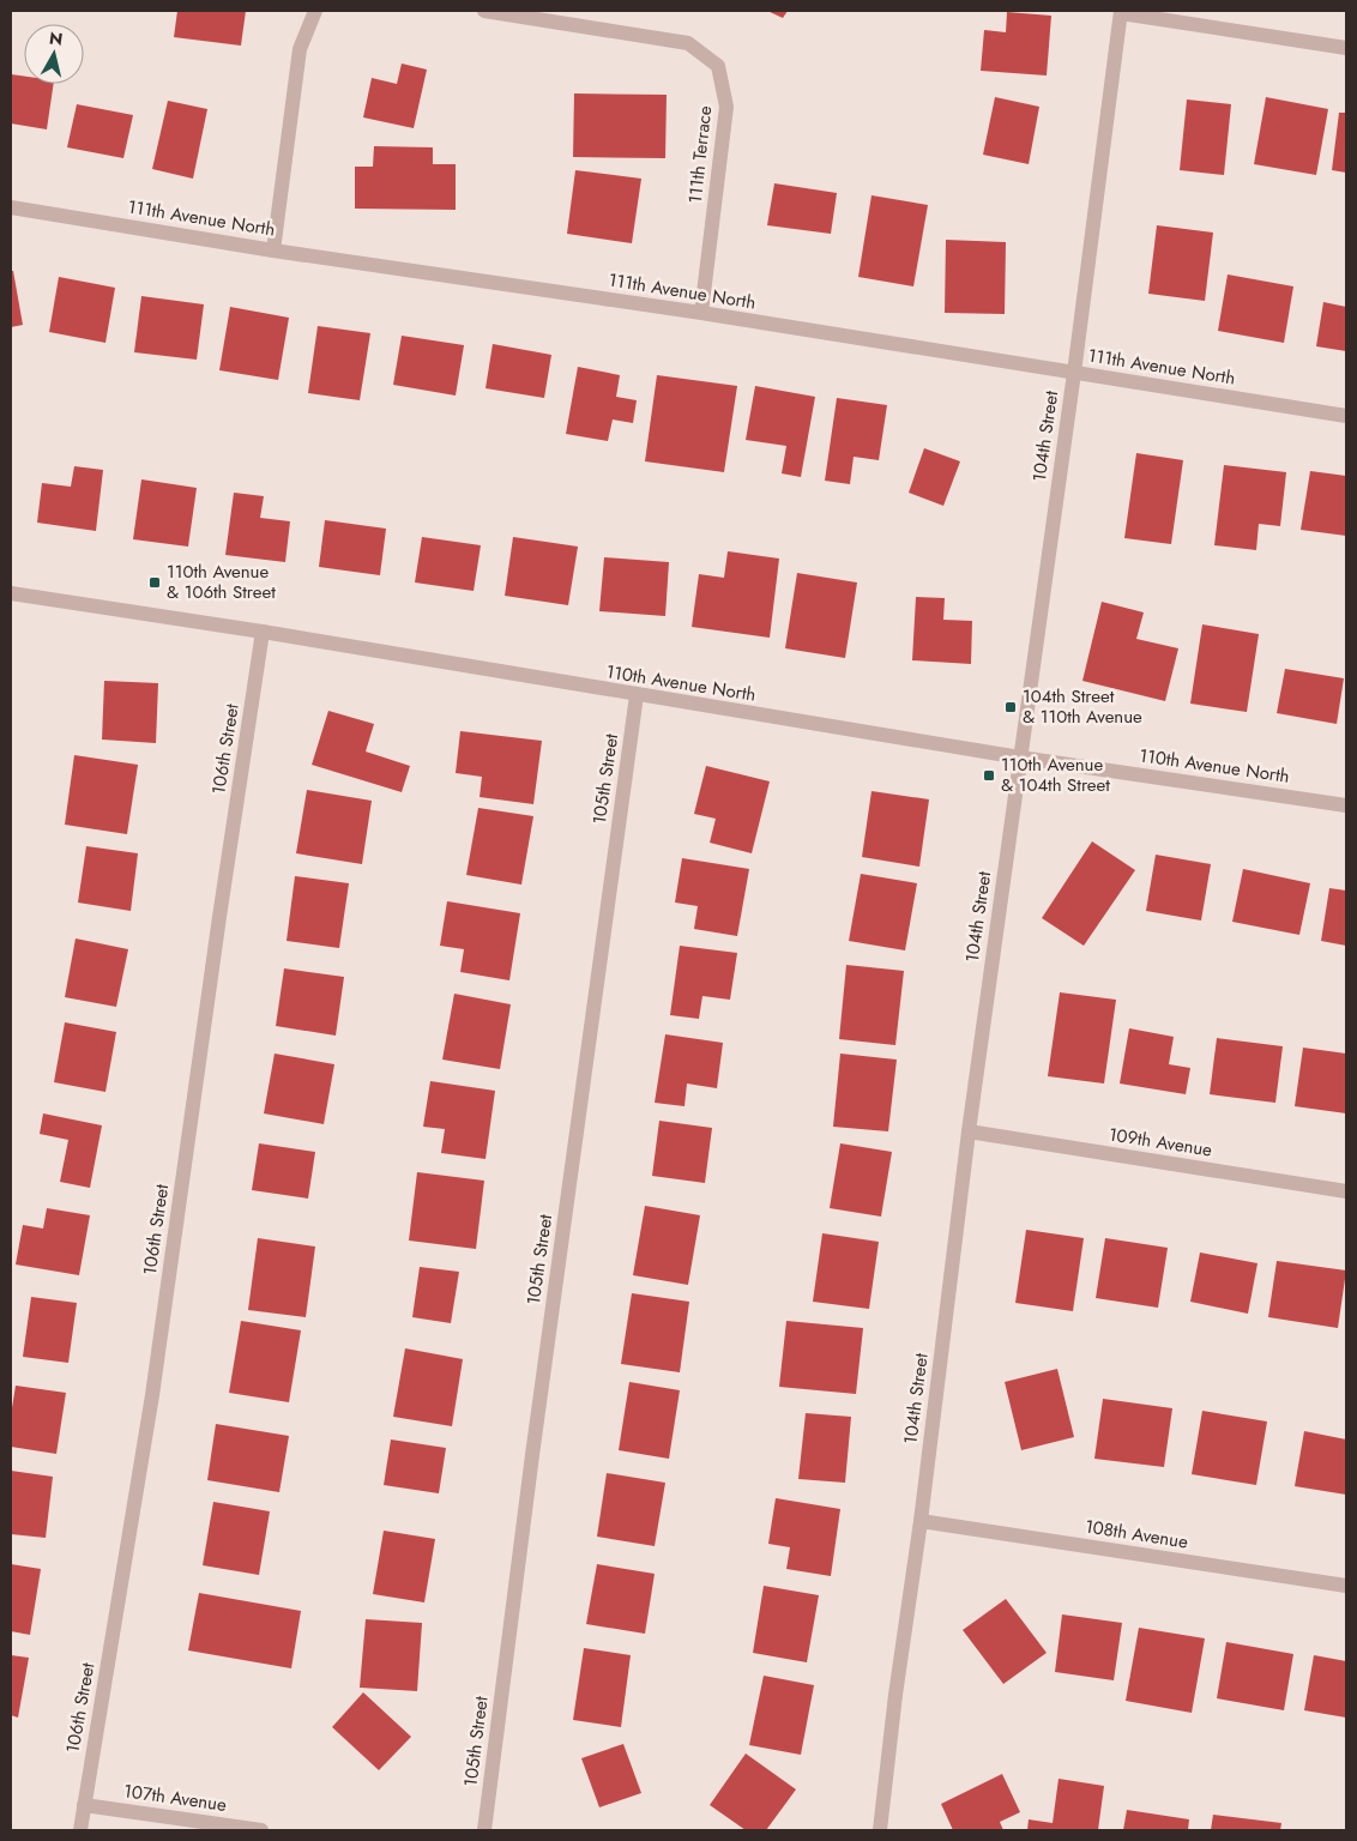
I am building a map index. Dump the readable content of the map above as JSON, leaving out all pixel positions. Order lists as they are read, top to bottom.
{
  "streets": {
    "street": [
      "111th Terrace",
      "111th Avenue North",
      "104th Street",
      "110th Avenue North",
      "106th Street",
      "105th Street",
      "109th Avenue",
      "108th Avenue",
      "107th Avenue"
    ]
  },
  "crossings": [
    ["111th Terrace", "111th Avenue North"],
    ["111th Avenue North", "104th Street"],
    ["104th Street", "110th Avenue North"],
    ["104th Street", "109th Avenue"],
    ["104th Street", "108th Avenue"],
    ["110th Avenue North", "106th Street"],
    ["110th Avenue North", "105th Street"],
    ["106th Street", "107th Avenue"]
  ],
  "places": {
    "transit": ["110th Avenue & 106th Street", "104th Street & 110th Avenue", "110th Avenue & 104th Street"]
  },
  "north": "top"
}
